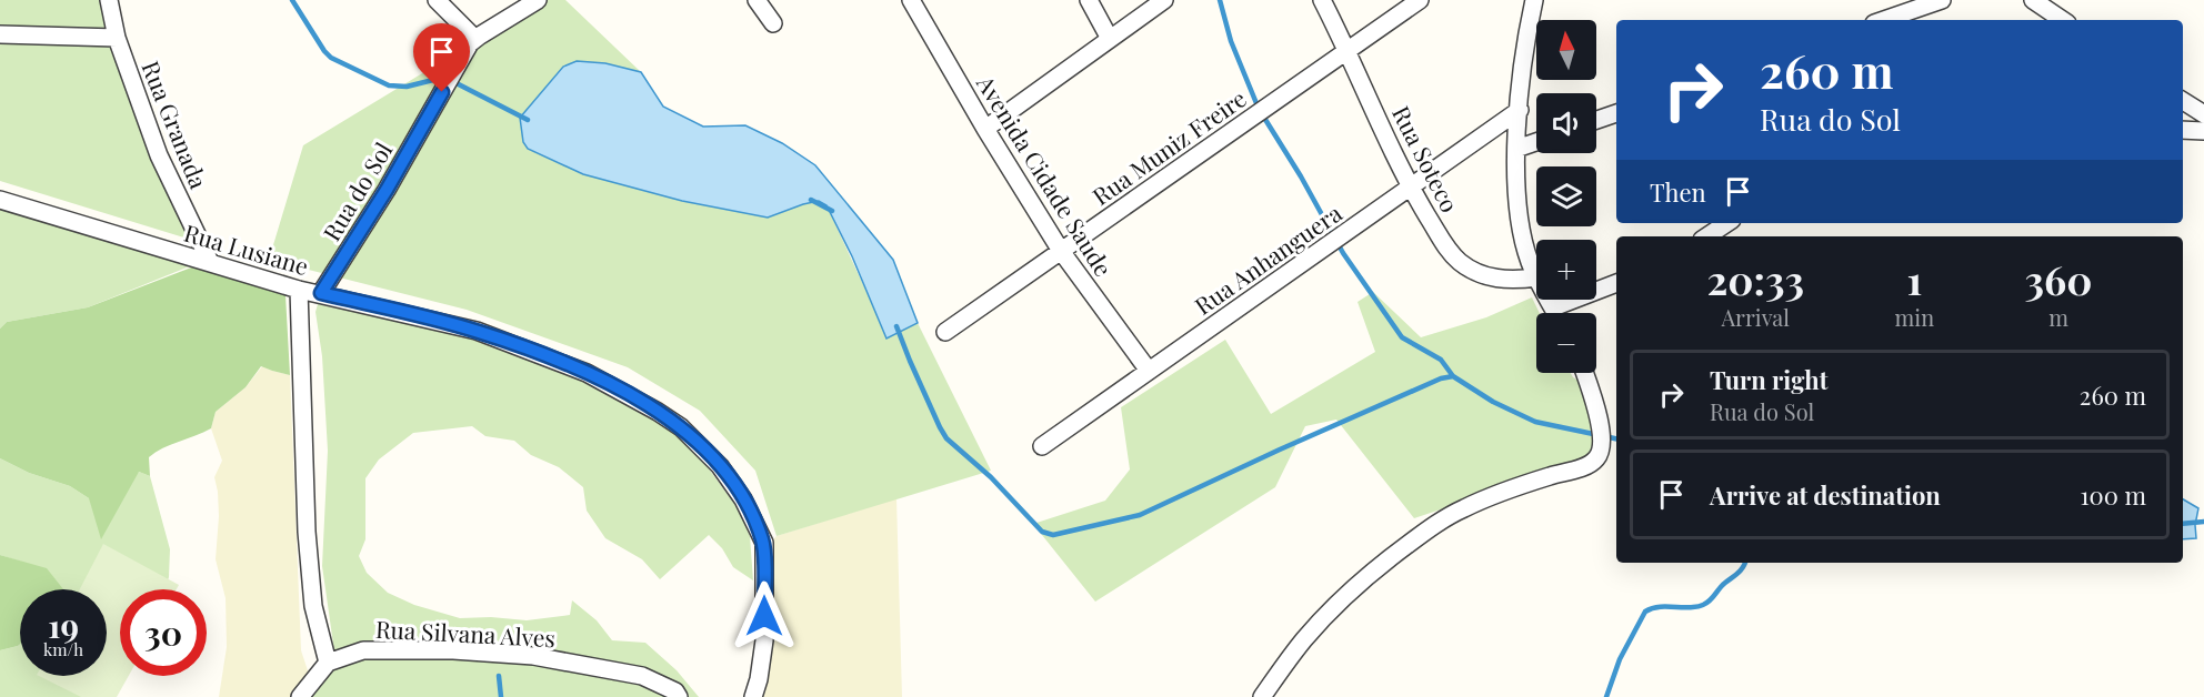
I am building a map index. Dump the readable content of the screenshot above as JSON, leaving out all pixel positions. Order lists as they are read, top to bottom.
{
  "streets": {
    "street": [
      "Rua Granada",
      "Rua Muniz Freire",
      "Rua Soteco",
      "Avenida Cidade Saude",
      "Rua do Sol",
      "Rua Lusiane",
      "Rua Anhanguera",
      "Rua Silvana Alves"
    ]
  },
  "crossings": [
    ["Rua Granada", "Rua Lusiane"],
    ["Rua Muniz Freire", "Rua Soteco"],
    ["Rua Muniz Freire", "Avenida Cidade Saude"],
    ["Rua Soteco", "Rua Anhanguera"],
    ["Avenida Cidade Saude", "Rua Anhanguera"],
    ["Rua do Sol", "Rua Lusiane"]
  ],
  "north": "top",
  "page": {
    "map_buttons": ["+", "−"],
    "turn": ["260 m", "Rua do Sol"],
    "then": "Then",
    "eta": [
      "20:33",
      "Arrival",
      "1",
      "min",
      "360",
      "m"
    ],
    "list": [
      {
        "name": "Turn right",
        "note": "Rua do Sol",
        "value": "260 m"
      },
      {
        "name": "Arrive at destination",
        "value": "100 m"
      }
    ],
    "speed": "19 km/h",
    "limit": "30"
  }
}
